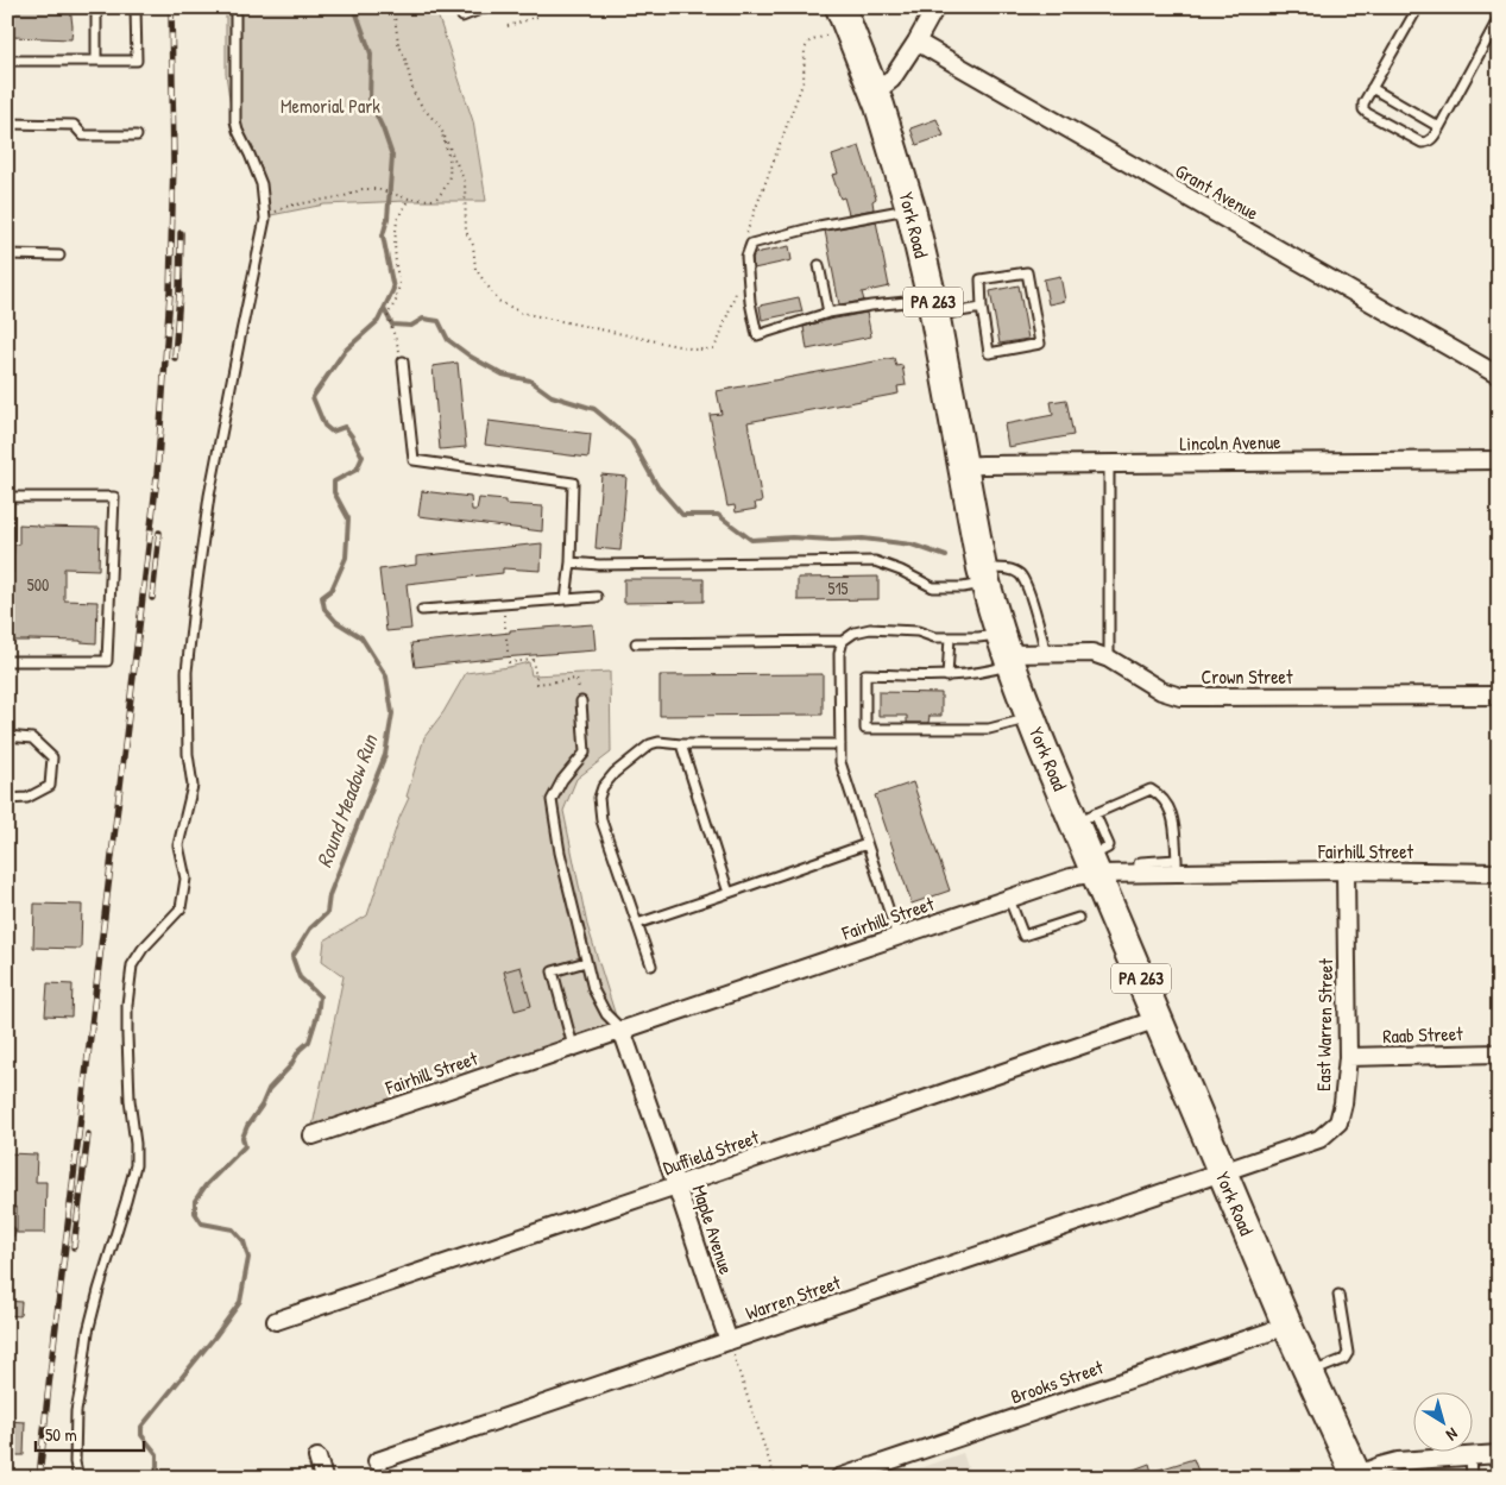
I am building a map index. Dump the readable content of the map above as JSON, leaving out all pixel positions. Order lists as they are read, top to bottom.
{
  "streets": {
    "highway": ["York Road", "PA 263"],
    "street": [
      "Grant Avenue",
      "Lincoln Avenue",
      "Crown Street",
      "Fairhill Street",
      "East Warren Street",
      "Raab Street",
      "Duffield Street",
      "Maple Avenue",
      "Warren Street",
      "Brooks Street"
    ]
  },
  "crossings": [
    ["York Road", "Lincoln Avenue"],
    ["York Road", "Crown Street"],
    ["York Road", "Fairhill Street"],
    ["York Road", "East Warren Street"],
    ["York Road", "Duffield Street"],
    ["York Road", "Warren Street"],
    ["York Road", "Brooks Street"],
    ["Fairhill Street", "East Warren Street"],
    ["Fairhill Street", "Maple Avenue"],
    ["East Warren Street", "Raab Street"],
    ["East Warren Street", "Warren Street"],
    ["Duffield Street", "Maple Avenue"],
    ["Maple Avenue", "Warren Street"]
  ],
  "water": ["Round Meadow Run"],
  "parks": ["Memorial Park"],
  "house_numbers": ["500", "515"],
  "scale_bar": "50 m",
  "north": "bottom right"
}
